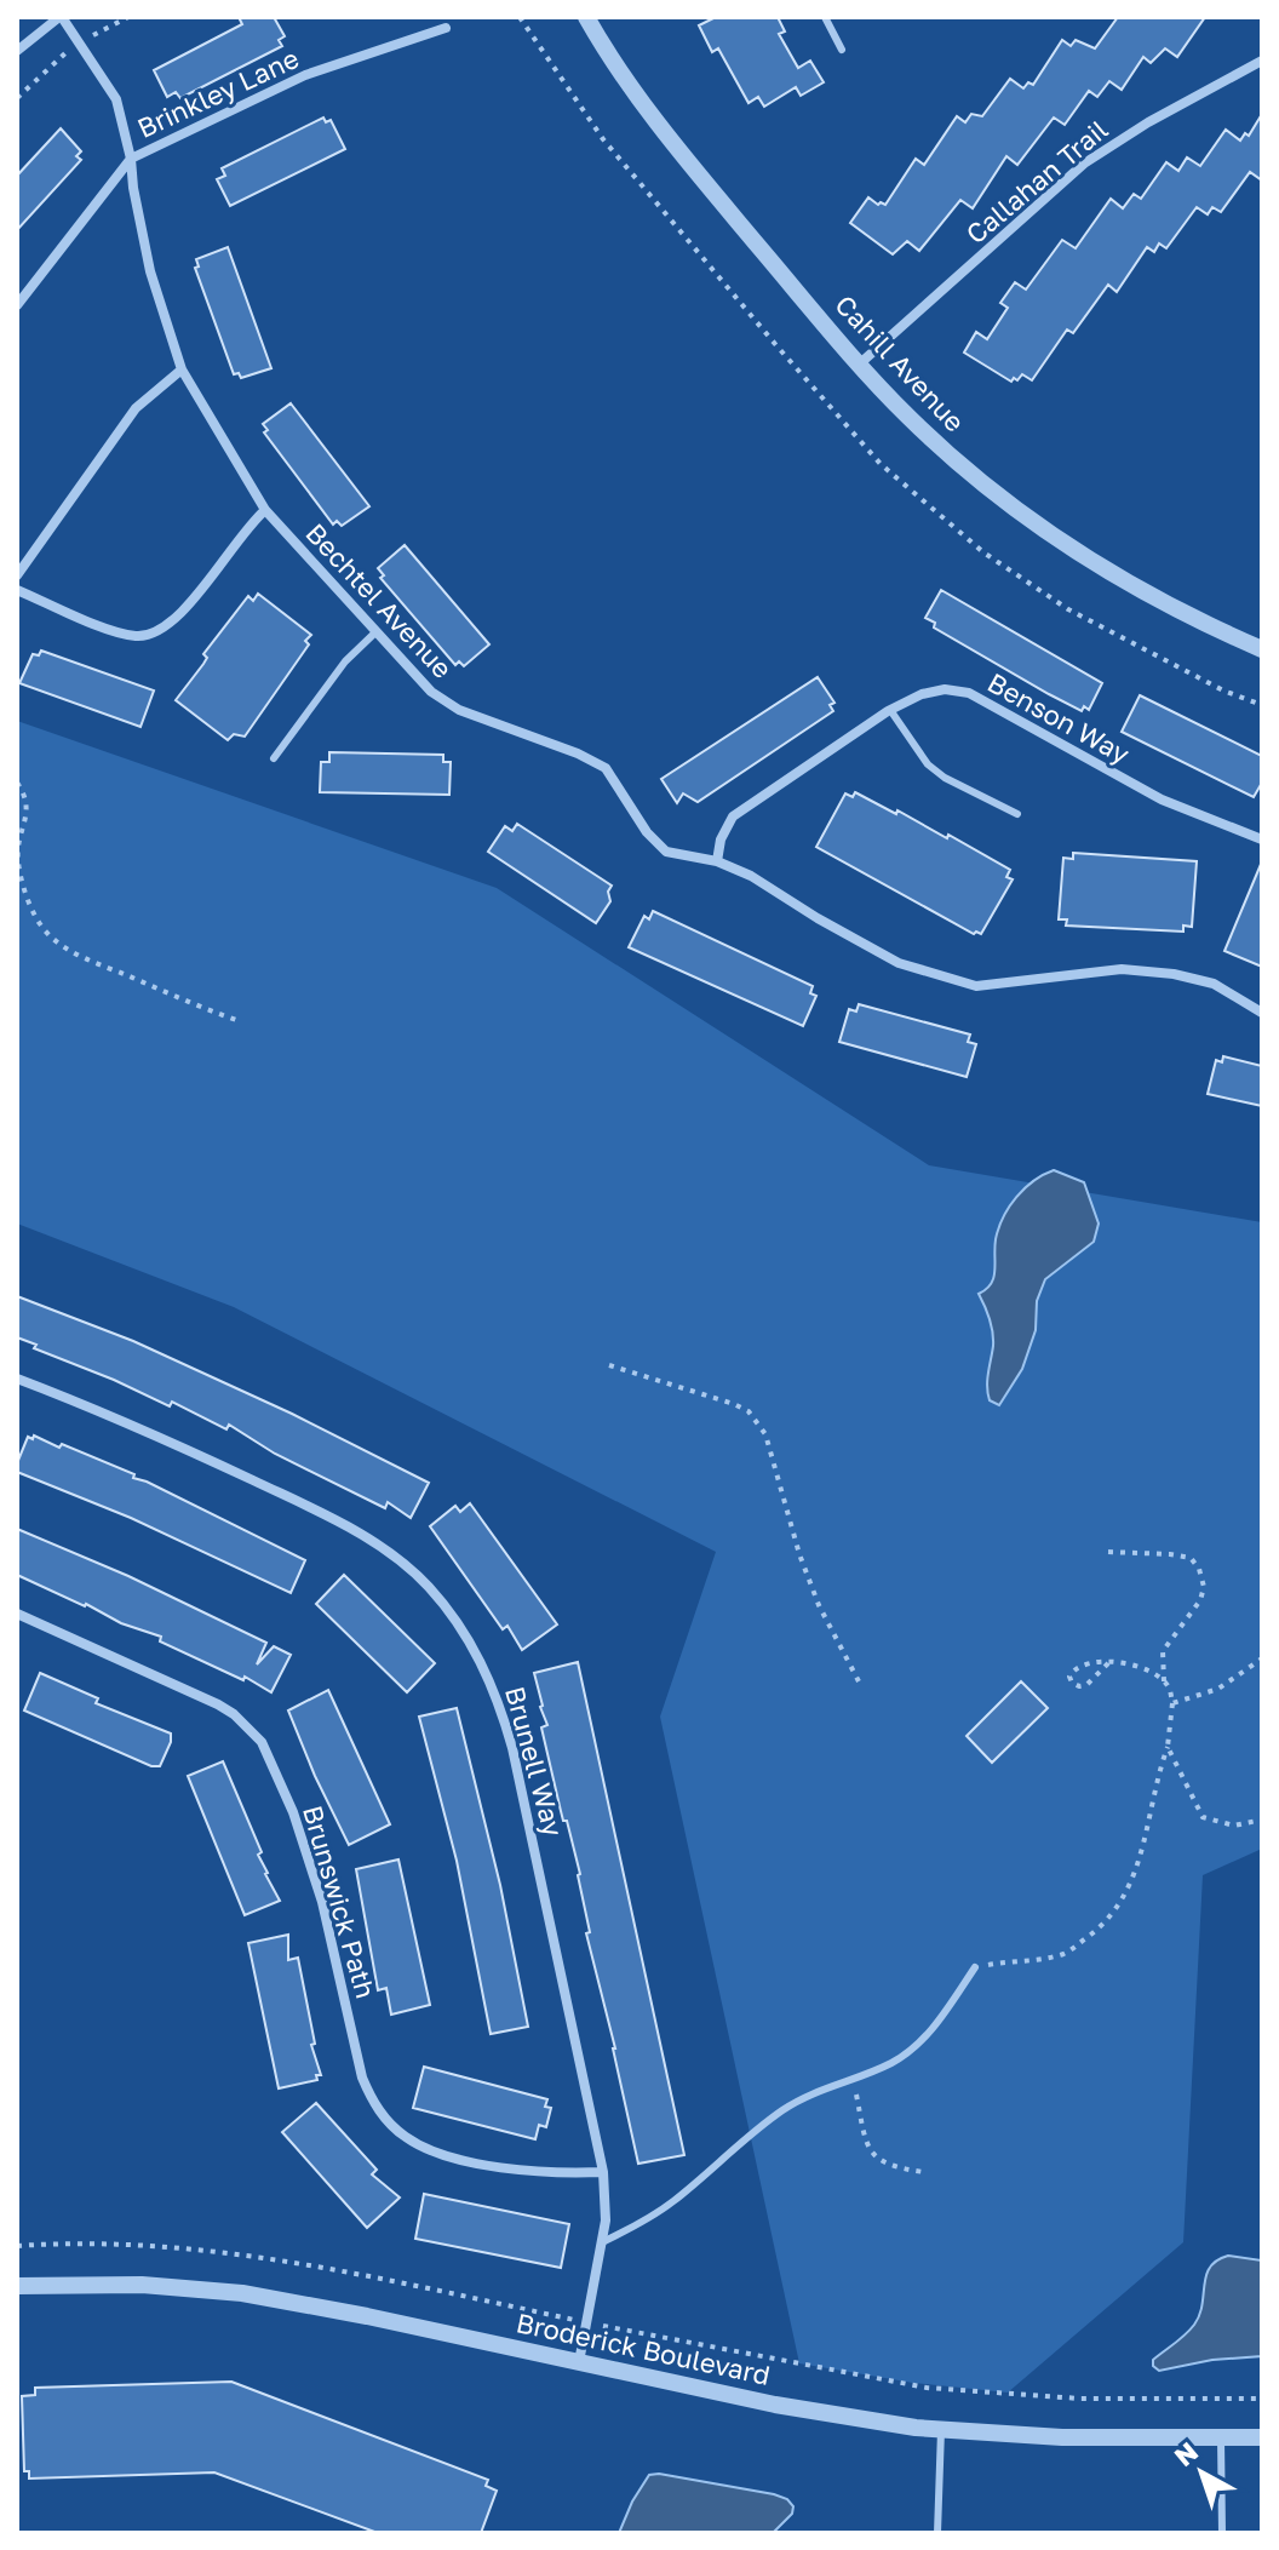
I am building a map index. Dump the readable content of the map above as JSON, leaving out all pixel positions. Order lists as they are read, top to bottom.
{
  "streets": {
    "street": [
      "Brinkley Lane",
      "Callahan Trail",
      "Cahill Avenue",
      "Bechtel Avenue",
      "Benson Way",
      "Brunell Way",
      "Brunswick Path",
      "Broderick Boulevard"
    ]
  },
  "crossings": [
    ["Brinkley Lane", "Bechtel Avenue"],
    ["Callahan Trail", "Cahill Avenue"],
    ["Bechtel Avenue", "Benson Way"],
    ["Brunell Way", "Brunswick Path"],
    ["Brunell Way", "Broderick Boulevard"]
  ],
  "north": "top left"
}
